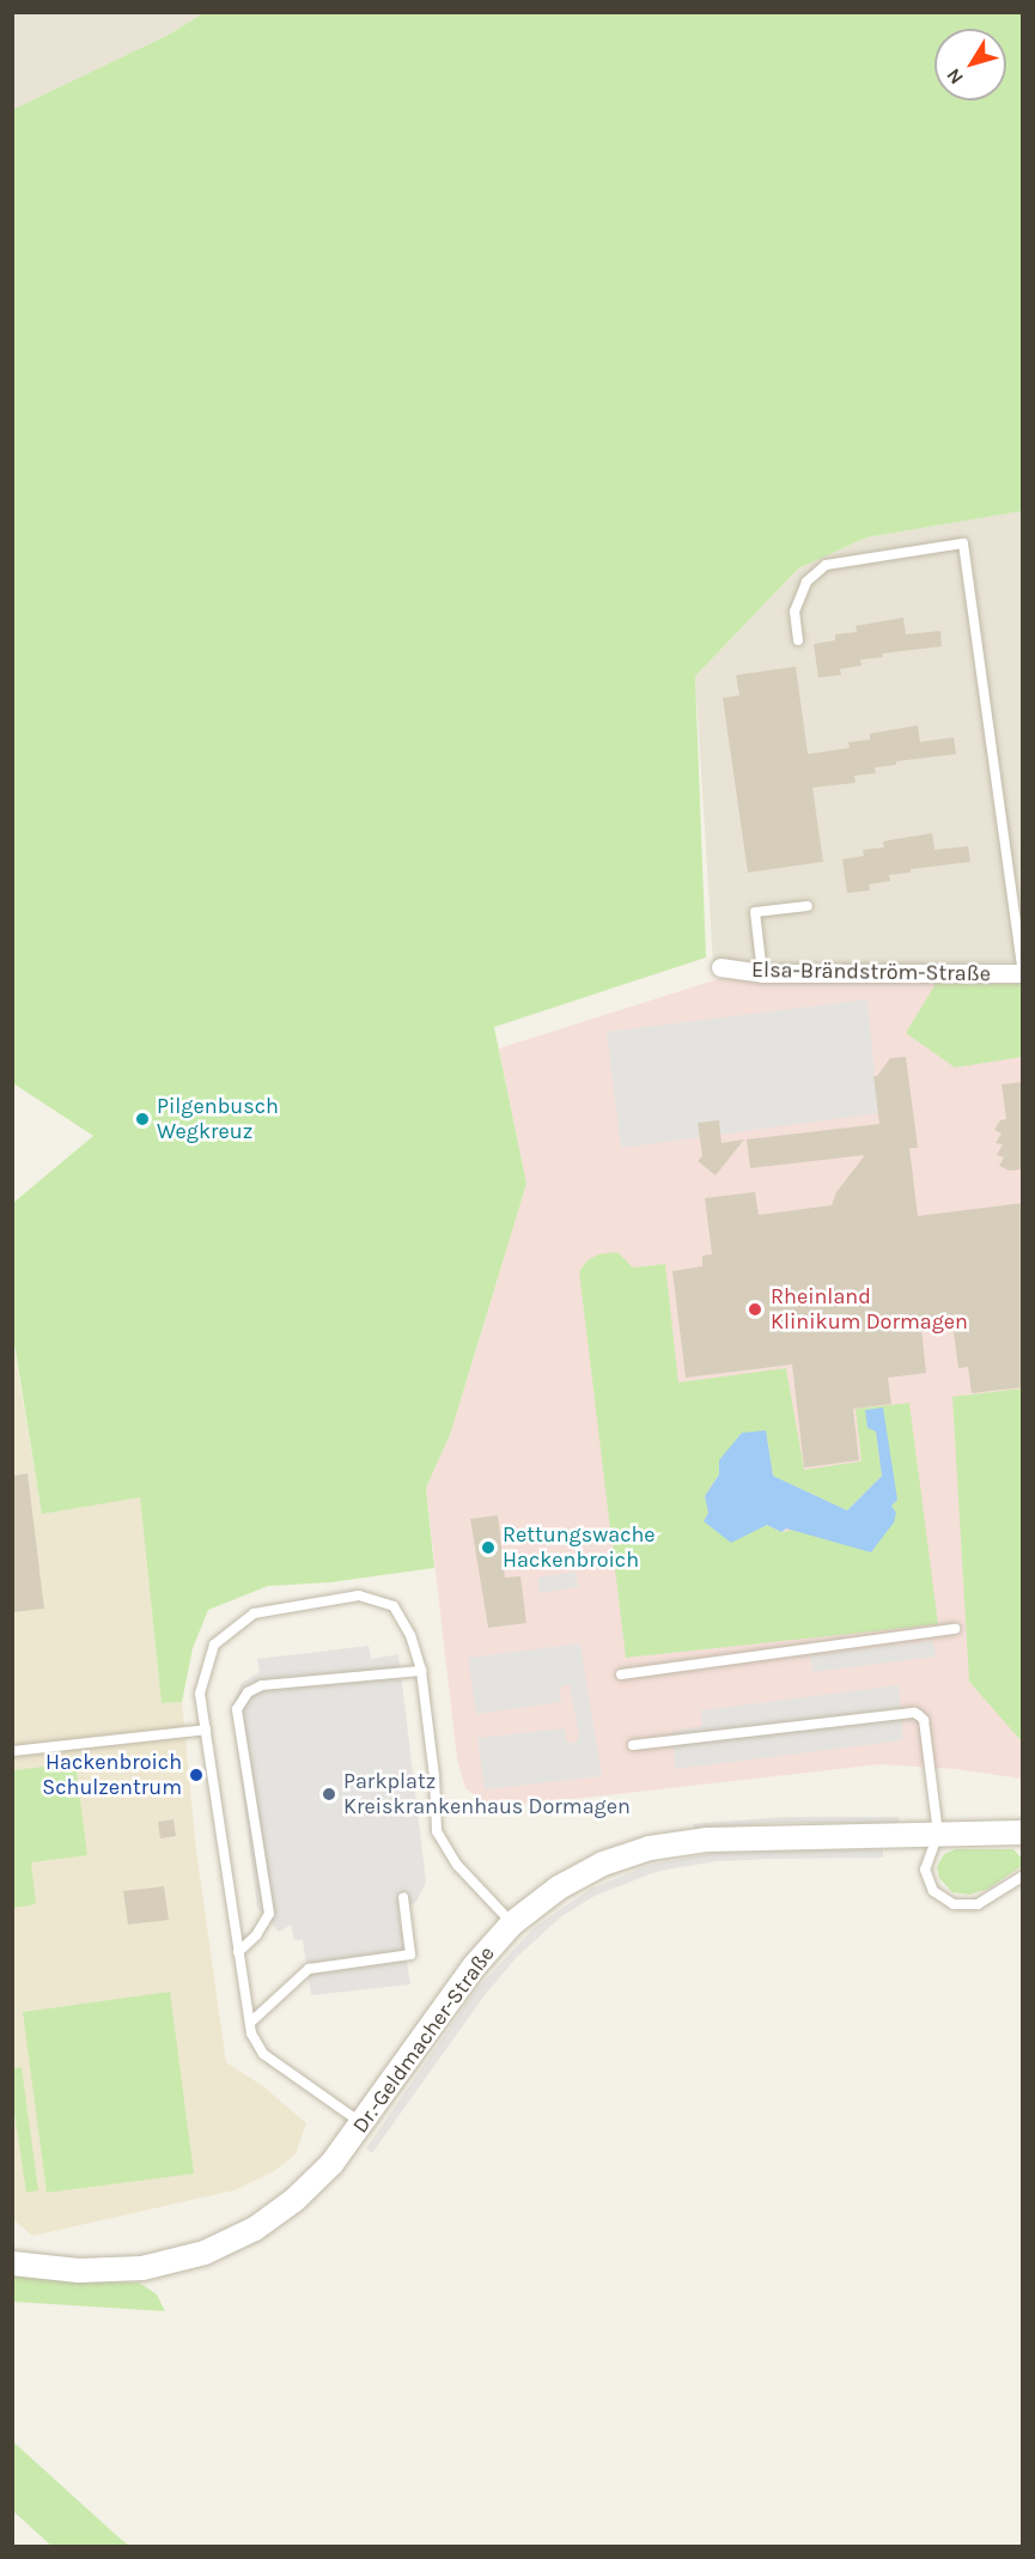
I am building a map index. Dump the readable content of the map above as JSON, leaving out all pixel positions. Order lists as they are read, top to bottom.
{
  "streets": {
    "street": ["Elsa-Brändström-Straße", "Dr.-Geldmacher-Straße"]
  },
  "places": [
    "Pilgenbusch Wegkreuz",
    "Rheinland Klinikum Dormagen",
    "Rettungswache Hackenbroich",
    "Hackenbroich Schulzentrum",
    "Parkplatz Kreiskrankenhaus Dormagen"
  ],
  "north": "bottom left"
}
